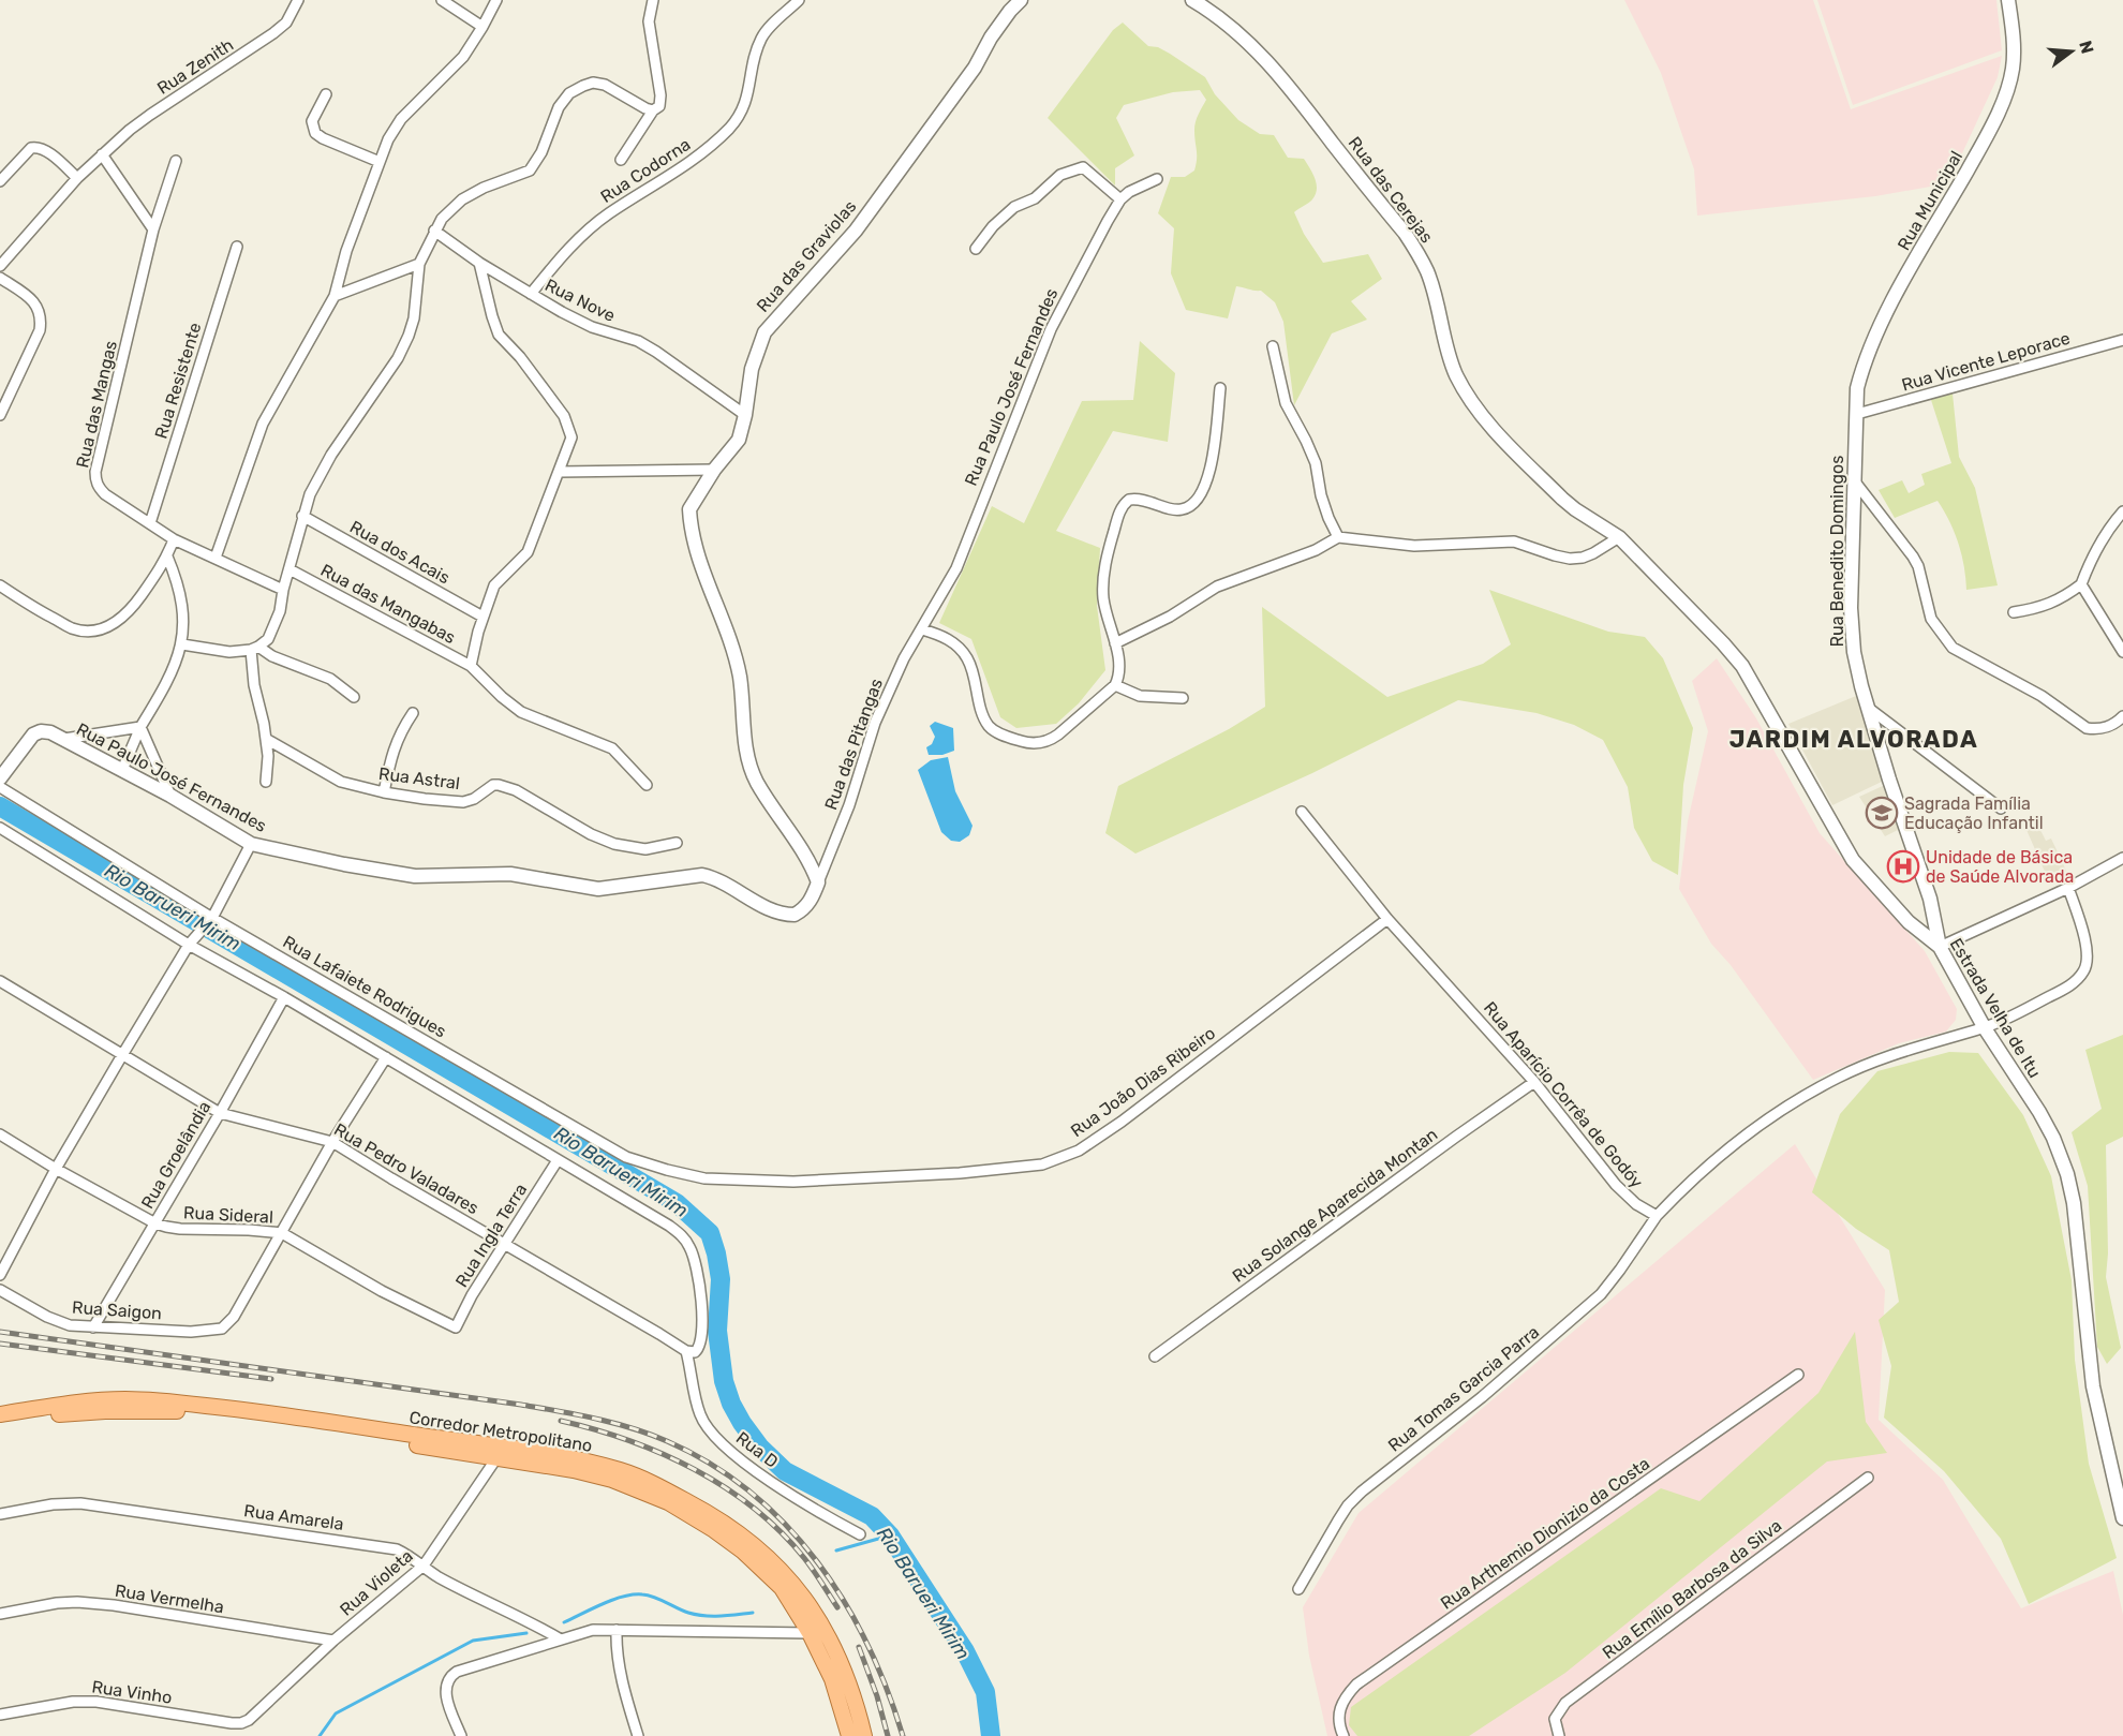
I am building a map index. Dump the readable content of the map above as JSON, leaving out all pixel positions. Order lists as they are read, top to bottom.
{
  "streets": {
    "main road": [
      "Rua das Cerejas",
      "Rua Municipal",
      "Rua das Graviolas",
      "Rua Paulo José Fernandes",
      "Rua Benedito Domingos",
      "Estrada Velha de Itu",
      "Corredor Metropolitano"
    ],
    "street": [
      "Rua Zenith",
      "Rua Codorna",
      "Rua Nove",
      "Rua Vicente Leporace",
      "Rua Resistente",
      "Rua das Mangas",
      "Rua dos Acais",
      "Rua das Mangabas",
      "Rua das Pitangas",
      "Rua Astral",
      "Rua Lafaiete Rodrigues",
      "Rua João Dias Ribeiro",
      "Rua Aparício Corrêa de Godóy",
      "Rua Groelândia",
      "Rua Pedro Valadares",
      "Rua Solange Aparecida Montan",
      "Rua Sideral",
      "Rua Ingla Terra",
      "Rua Saigon",
      "Rua Tomas Garcia Parra",
      "Rua D",
      "Rua Amarela",
      "Rua Arthemio Dionizio da Costa",
      "Rua Violeta",
      "Rua Emílio Barbosa da Silva",
      "Rua Vermelha",
      "Rua Vinho"
    ]
  },
  "crossings": [
    ["Rua Codorna", "Rua Nove"],
    ["Rua das Cerejas", "Estrada Velha de Itu"],
    ["Rua Municipal", "Rua Vicente Leporace"],
    ["Rua Municipal", "Rua Benedito Domingos"],
    ["Rua das Graviolas", "Rua Nove"],
    ["Rua das Graviolas", "Rua Paulo José Fernandes"],
    ["Rua das Graviolas", "Rua das Pitangas"],
    ["Rua Nove", "Rua das Mangabas"],
    ["Rua Vicente Leporace", "Rua Benedito Domingos"],
    ["Rua Resistente", "Rua das Mangas"],
    ["Rua Paulo José Fernandes", "Rua das Pitangas"],
    ["Rua Benedito Domingos", "Estrada Velha de Itu"],
    ["Rua dos Acais", "Rua das Mangabas"],
    ["Rua Lafaiete Rodrigues", "Rua João Dias Ribeiro"],
    ["Rua João Dias Ribeiro", "Rua Aparício Corrêa de Godóy"],
    ["Rua Aparício Corrêa de Godóy", "Rua Solange Aparecida Montan"],
    ["Rua Aparício Corrêa de Godóy", "Rua Tomas Garcia Parra"],
    ["Rua Groelândia", "Rua Pedro Valadares"],
    ["Rua Groelândia", "Rua Sideral"],
    ["Rua Groelândia", "Rua Saigon"],
    ["Rua Pedro Valadares", "Rua Ingla Terra"],
    ["Rua Pedro Valadares", "Rua D"],
    ["Rua Sideral", "Rua Ingla Terra"],
    ["Rua Sideral", "Rua Saigon"],
    ["Rua Amarela", "Rua Violeta"],
    ["Rua Violeta", "Rua Vermelha"],
    ["Rua Violeta", "Rua Vinho"]
  ],
  "districts": ["JARDIM ALVORADA"],
  "water": ["Rio Barueri Mirim"],
  "places": {
    "school or university": ["Sagrada Família Educação Infantil"],
    "hospital": ["Unidade de Básica de Saúde Alvorada"]
  },
  "north": "right"
}
